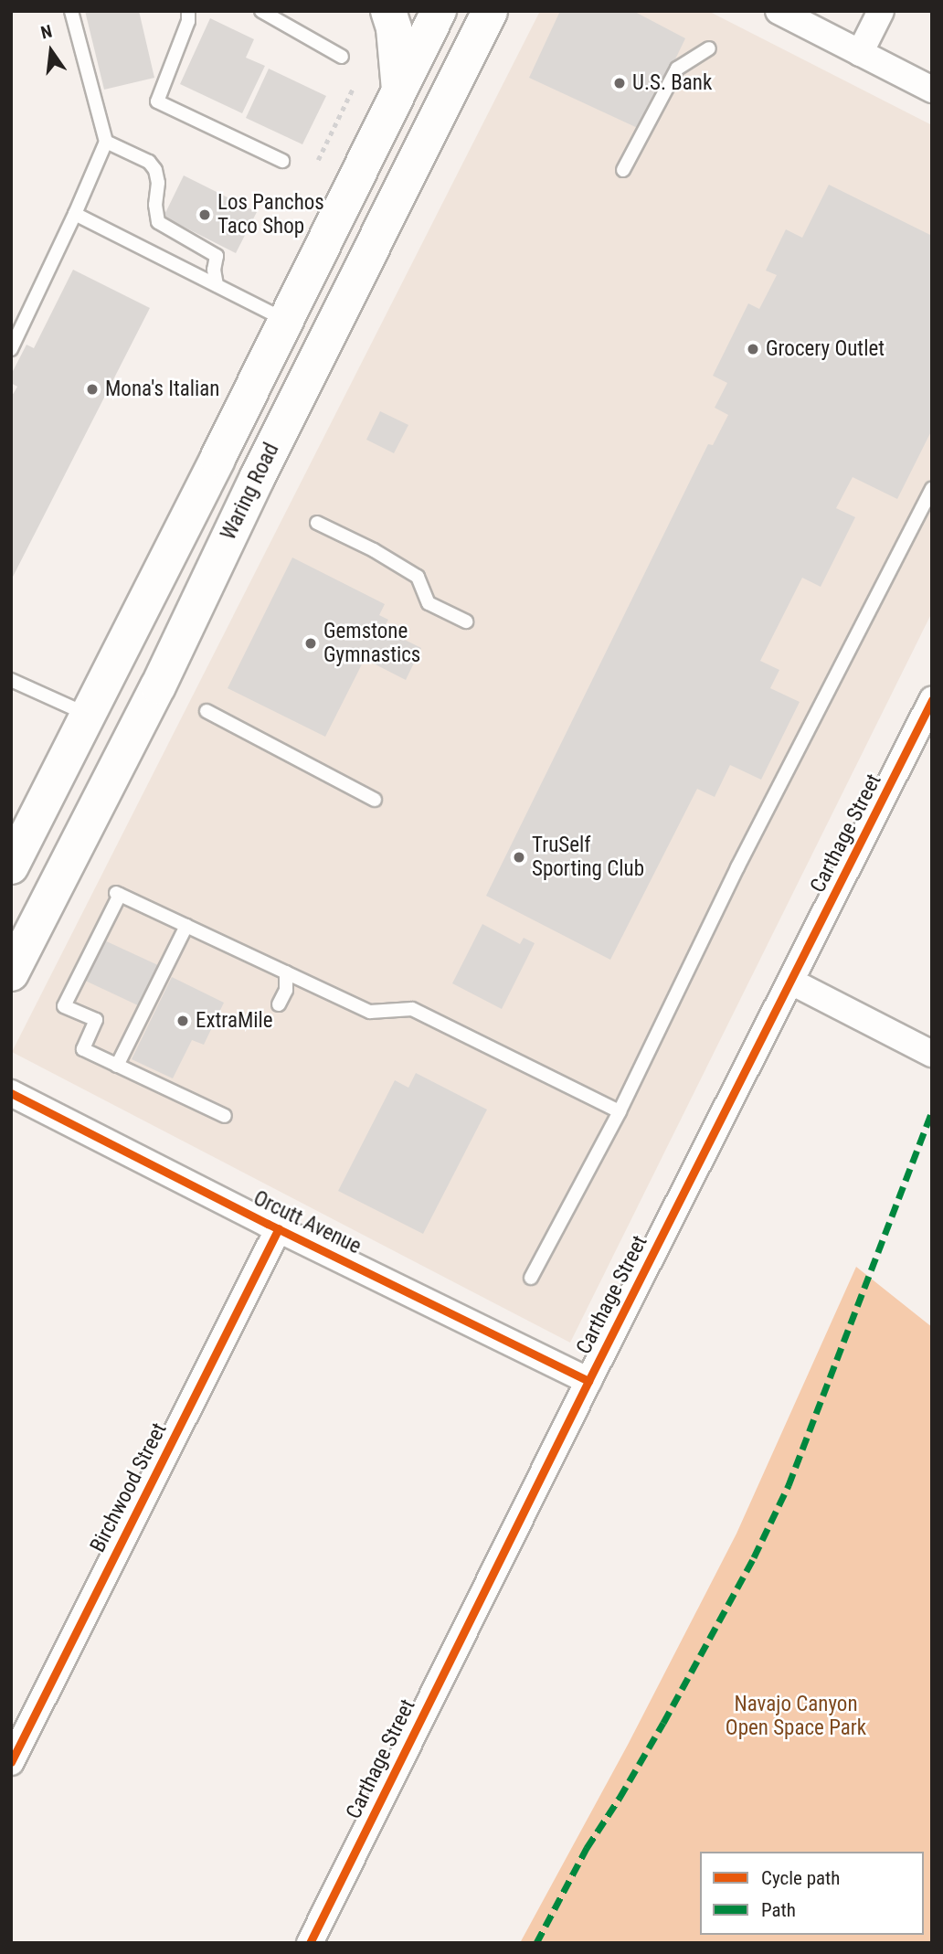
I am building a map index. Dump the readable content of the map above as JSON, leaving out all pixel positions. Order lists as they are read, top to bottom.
{
  "streets": {
    "main road": ["Waring Road"],
    "street": ["Carthage Street", "Orcutt Avenue", "Birchwood Street"]
  },
  "crossings": [
    ["Carthage Street", "Orcutt Avenue"],
    ["Orcutt Avenue", "Birchwood Street"]
  ],
  "parks": ["Navajo Canyon Open Space Park"],
  "places": [
    "U.S. Bank",
    "Los Panchos Taco Shop",
    "Grocery Outlet",
    "Mona's Italian",
    "Gemstone Gymnastics",
    "TruSelf Sporting Club",
    "ExtraMile"
  ],
  "legend": ["Cycle path", "Path"],
  "north": "top"
}
